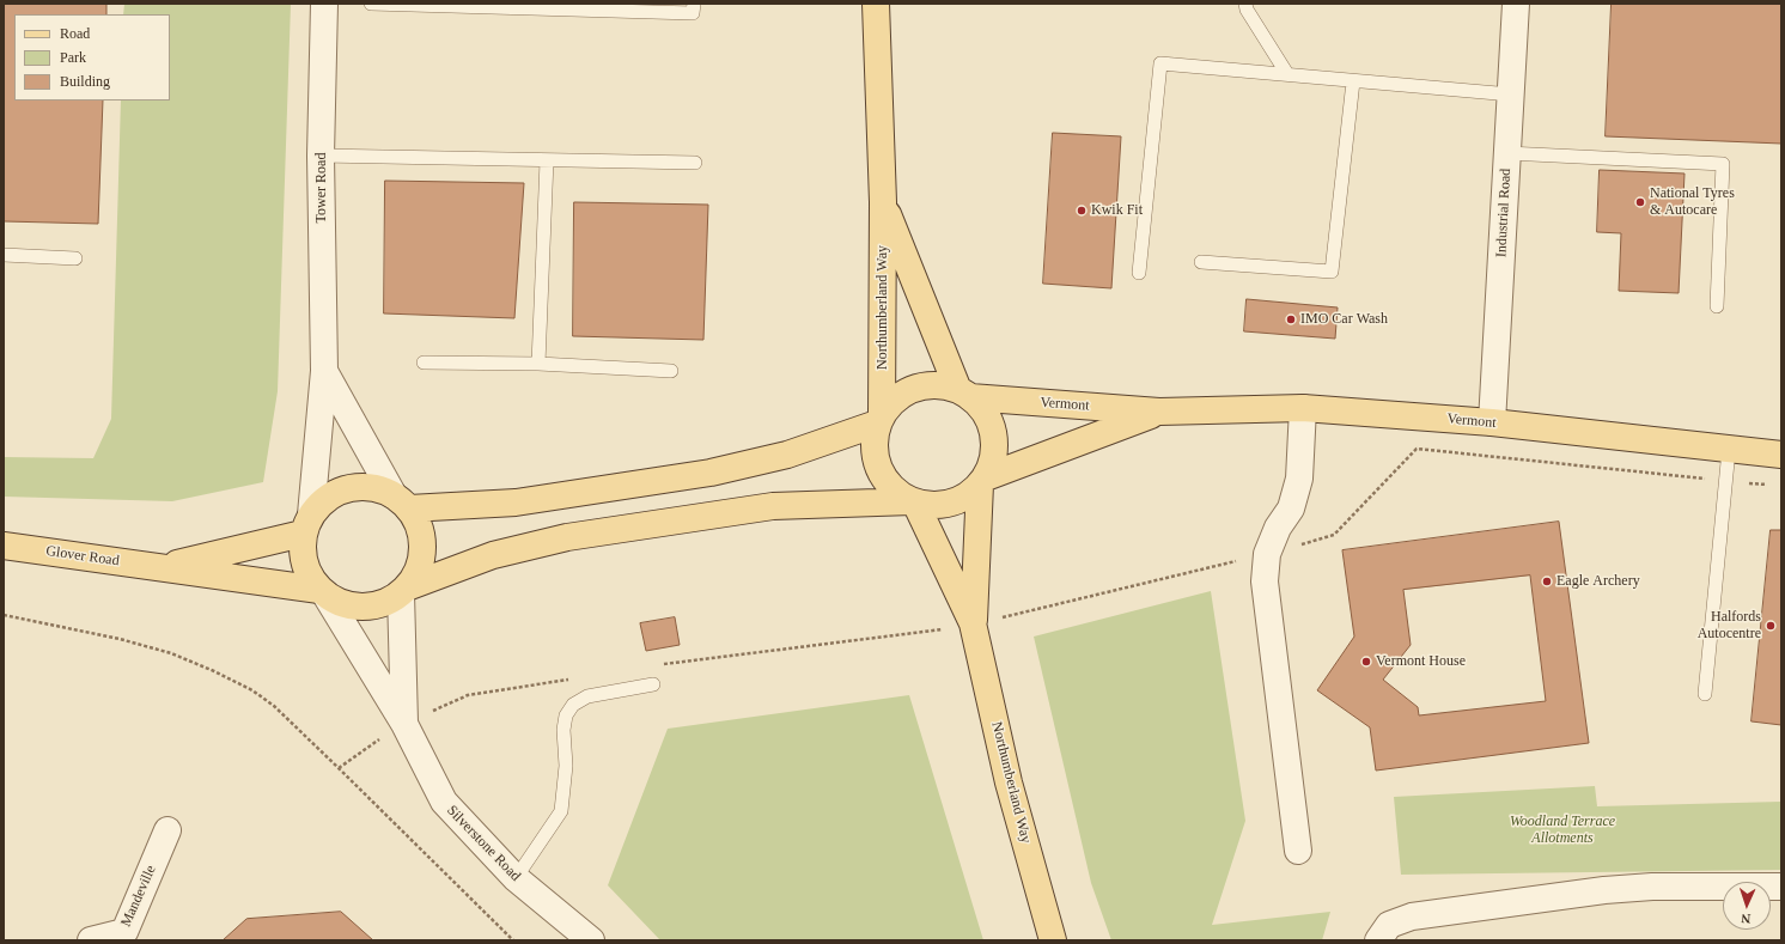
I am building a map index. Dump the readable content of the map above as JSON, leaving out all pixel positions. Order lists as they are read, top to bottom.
{
  "streets": {
    "main road": ["Northumberland Way", "Vermont", "Glover Road"],
    "street": [
      "Tower Road",
      "Industrial Road",
      "Silverstone Road",
      "Mandeville"
    ]
  },
  "crossings": [
    ["Tower Road", "Glover Road"],
    ["Tower Road", "Silverstone Road"],
    ["Industrial Road", "Vermont"],
    ["Northumberland Way", "Vermont"],
    ["Glover Road", "Silverstone Road"]
  ],
  "parks": ["Woodland Terrace Allotments"],
  "places": [
    "National Tyres & Autocare",
    "Kwik Fit",
    "IMO Car Wash",
    "Eagle Archery",
    "Halfords Autocentre",
    "Vermont House"
  ],
  "legend": ["Road", "Park", "Building"],
  "north": "bottom"
}
